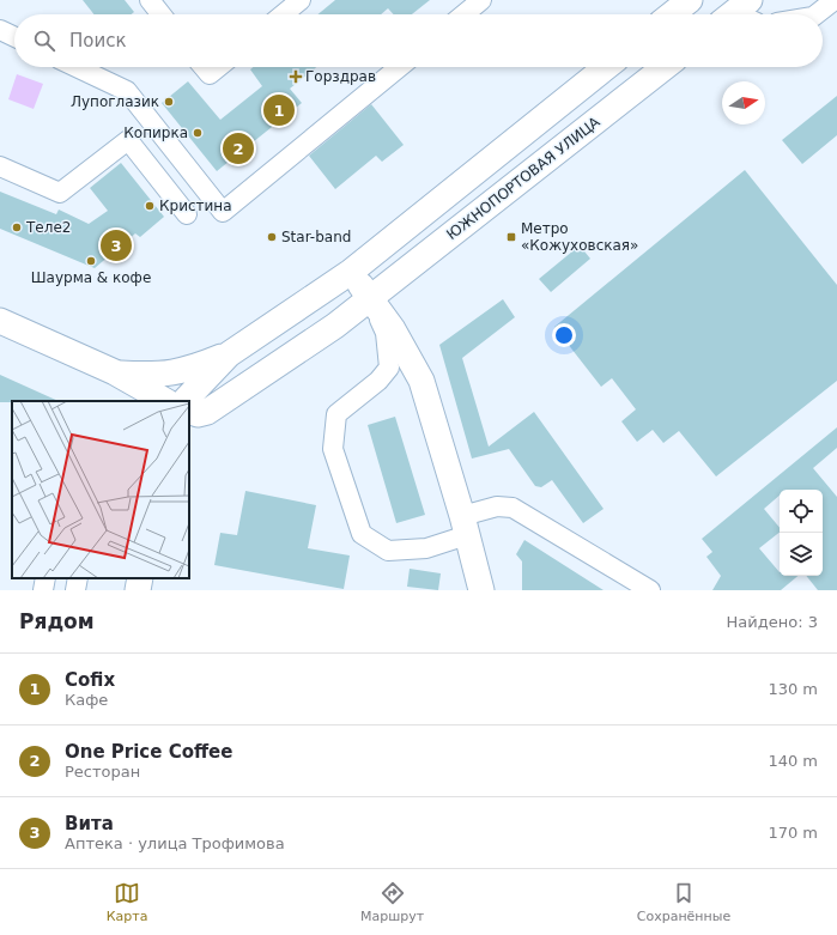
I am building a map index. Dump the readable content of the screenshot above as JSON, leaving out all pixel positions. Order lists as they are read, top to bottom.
{
  "streets": {
    "main road": ["ЮЖНОПОРТОВАЯ УЛИЦА"]
  },
  "places": {
    "health": ["Горздрав"],
    "other": [
      "Лупоглазик",
      "Копирка",
      "Кристина",
      "Теле2",
      "Star-band",
      "Шаурма & кофе"
    ],
    "transit": ["Метро «Кожуховская»"]
  },
  "north": "right",
  "page": {
    "search": "Поиск",
    "pins": ["1", "2", "3"],
    "heading": ["Рядом", "Найдено: 3"],
    "list": [
      {
        "mark": "1",
        "name": "Cofix",
        "note": "Кафе",
        "value": "130 m"
      },
      {
        "mark": "2",
        "name": "One Price Coffee",
        "note": "Ресторан",
        "value": "140 m"
      },
      {
        "mark": "3",
        "name": "Вита",
        "note": "Аптека · улица Трофимова",
        "value": "170 m"
      }
    ],
    "nav": ["Карта", "Маршрут", "Сохранённые"]
  }
}
